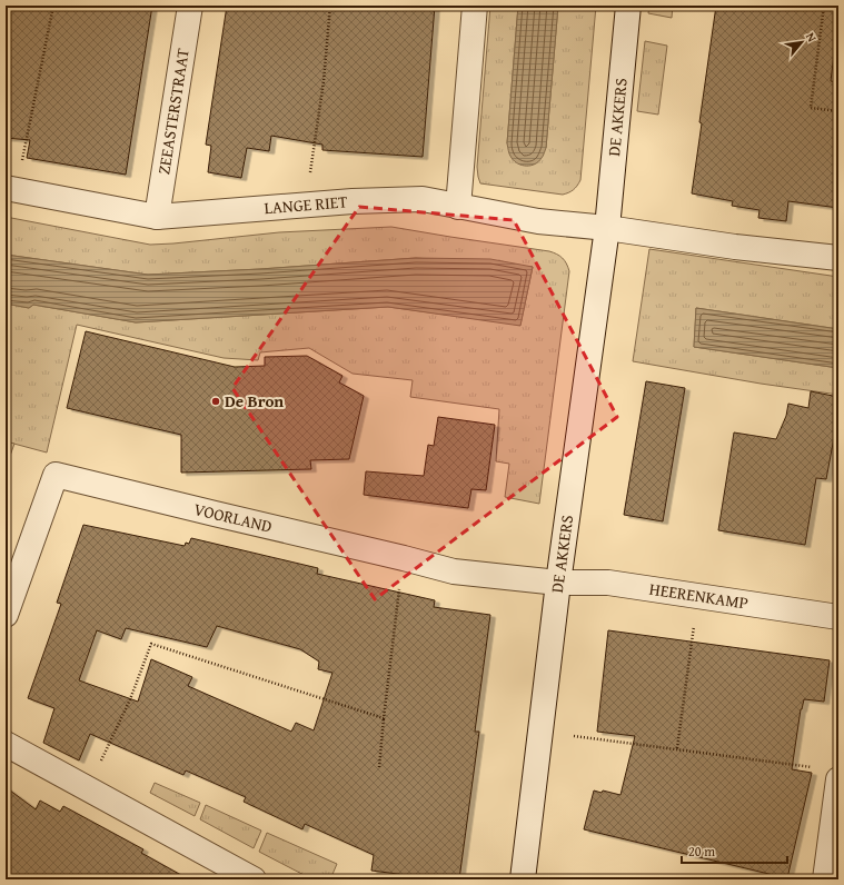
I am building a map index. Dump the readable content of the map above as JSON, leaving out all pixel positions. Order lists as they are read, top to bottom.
{
  "streets": {
    "street": [
      "ZEEASTERSTRAAT",
      "DE AKKERS",
      "LANGE RIET",
      "VOORLAND",
      "HEERENKAMP"
    ]
  },
  "crossings": [
    ["ZEEASTERSTRAAT", "LANGE RIET"],
    ["DE AKKERS", "LANGE RIET"],
    ["DE AKKERS", "VOORLAND"],
    ["DE AKKERS", "HEERENKAMP"],
    ["VOORLAND", "HEERENKAMP"]
  ],
  "places": ["De Bron"],
  "scale_bar": "20 m",
  "north": "top right"
}
